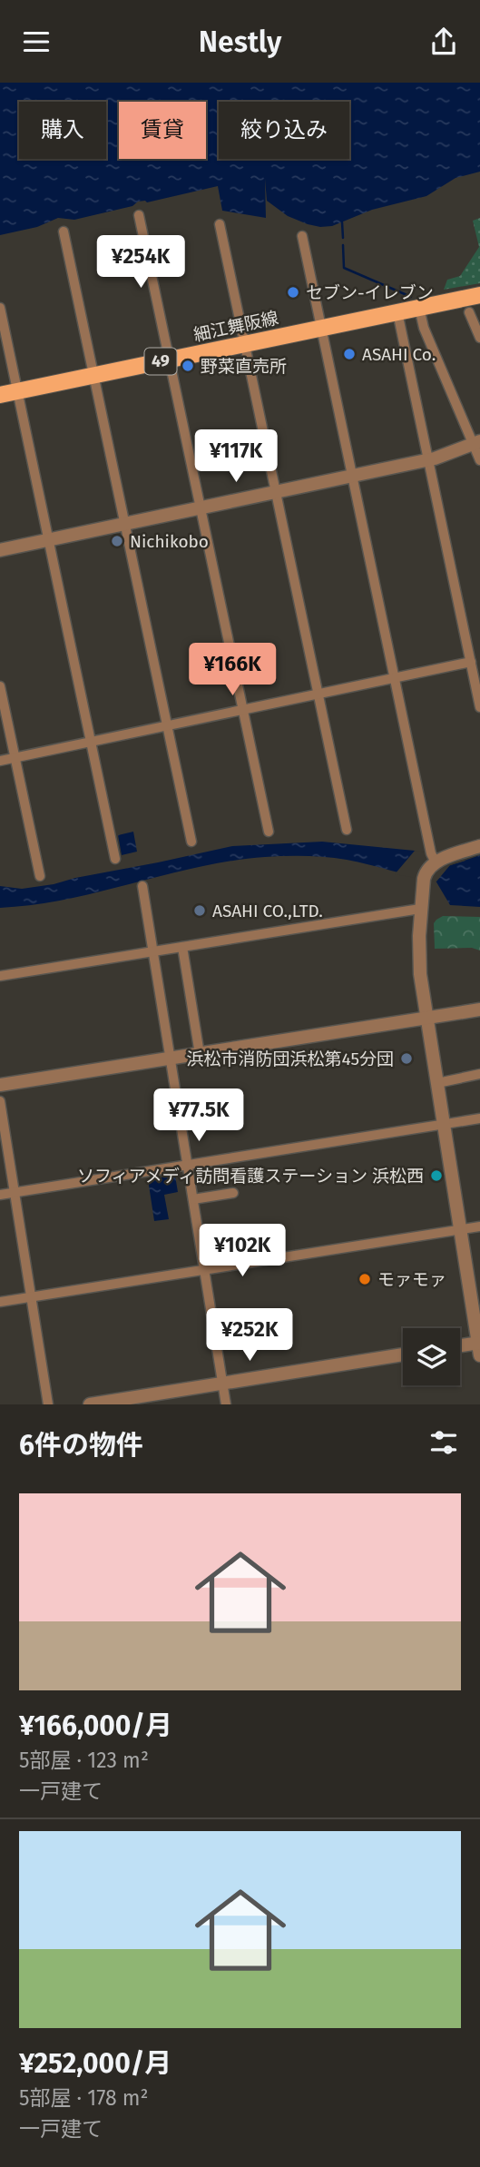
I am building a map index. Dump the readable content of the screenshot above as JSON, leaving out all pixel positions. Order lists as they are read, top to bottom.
{
  "streets": {
    "main road": ["細江舞阪線", "49"]
  },
  "places": [
    "セブン-イレブン",
    "ASAHI Co.",
    "野菜直売所",
    "Nichikobo",
    "ASAHI CO.,LTD.",
    "浜松市消防団浜松第45分団",
    "ソフィアメディ訪問看護ステーション 浜松西",
    "モァモァ"
  ],
  "page": {
    "header": "Nestly",
    "chip": ["購入", "賃貸", "絞り込み"],
    "price": [
      "¥254K",
      "¥117K",
      "¥166K",
      "¥77.5K",
      "¥102K",
      "¥252K"
    ],
    "heading": "6件の物件",
    "list": [
      {
        "name": "¥166,000/月",
        "note": "5部屋 · 123 m² · 一戸建て"
      },
      {
        "name": "¥252,000/月",
        "note": "5部屋 · 178 m² · 一戸建て"
      }
    ]
  }
}
